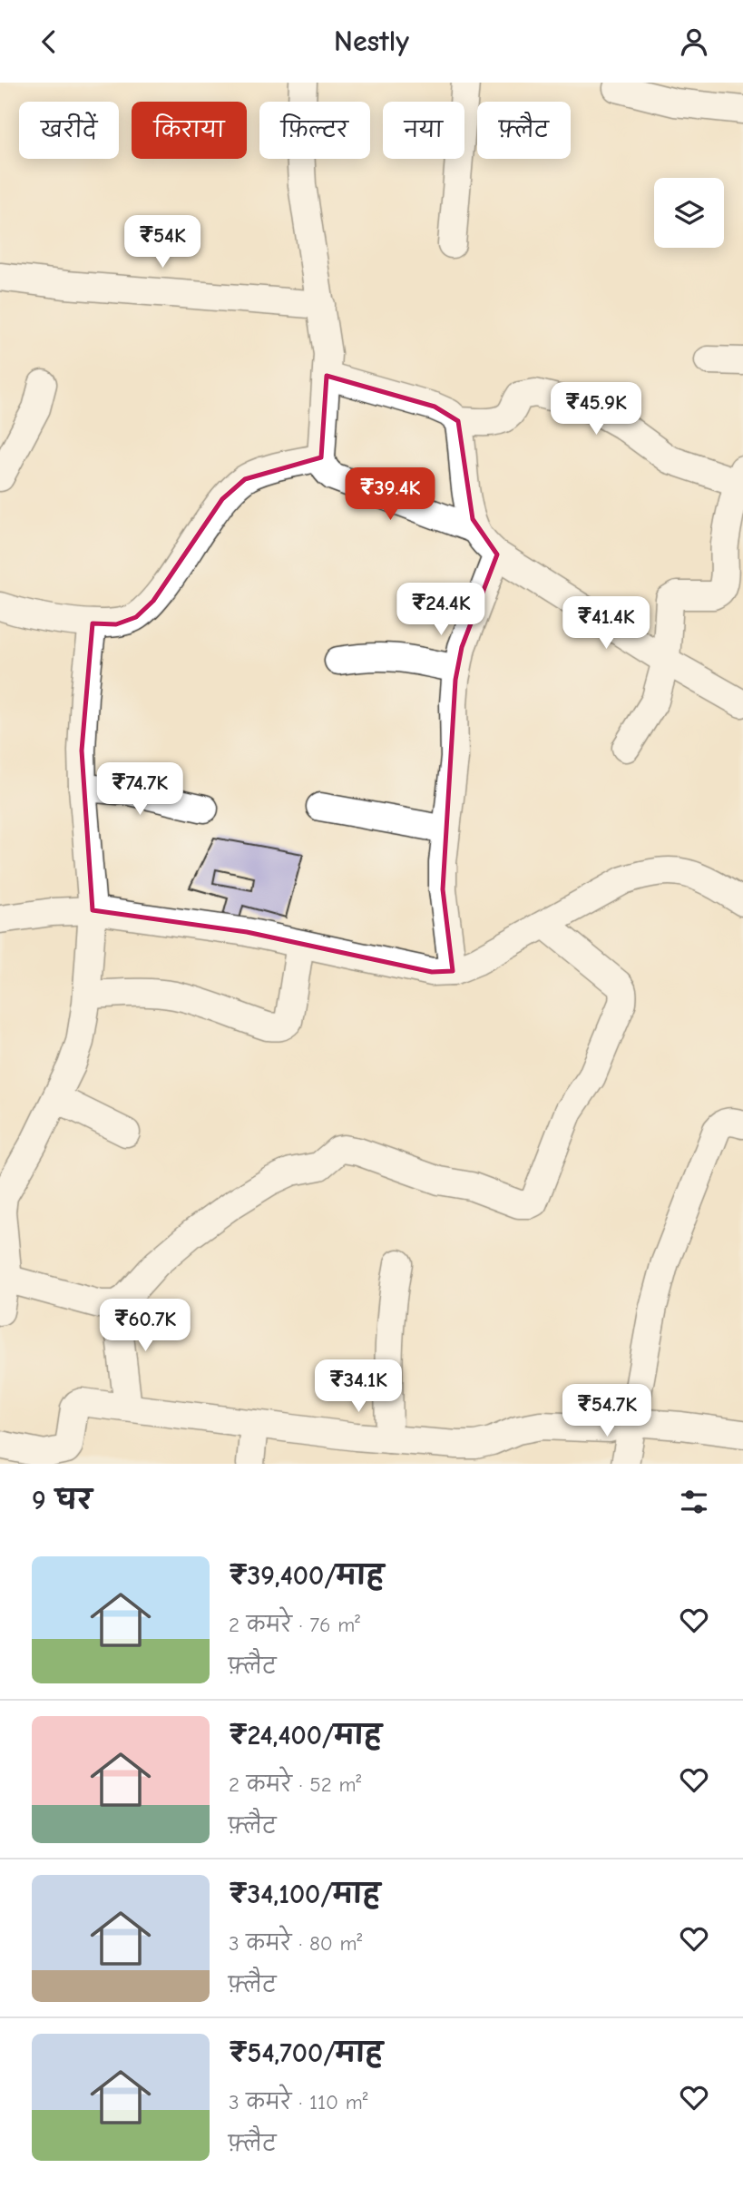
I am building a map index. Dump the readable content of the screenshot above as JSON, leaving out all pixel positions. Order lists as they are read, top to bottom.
{
  "page": {
    "header": "Nestly",
    "chip": [
      "खरीदें",
      "किराया",
      "फ़िल्टर",
      "नया",
      "फ़्लैट"
    ],
    "price": [
      "₹54K",
      "₹45.9K",
      "₹39.4K",
      "₹24.4K",
      "₹41.4K",
      "₹74.7K",
      "₹60.7K",
      "₹34.1K",
      "₹54.7K"
    ],
    "heading": "9 घर",
    "list": [
      {
        "name": "₹39,400/माह",
        "note": "2 कमरे · 76 m² · फ़्लैट"
      },
      {
        "name": "₹24,400/माह",
        "note": "2 कमरे · 52 m² · फ़्लैट"
      },
      {
        "name": "₹34,100/माह",
        "note": "3 कमरे · 80 m² · फ़्लैट"
      },
      {
        "name": "₹54,700/माह",
        "note": "3 कमरे · 110 m² · फ़्लैट"
      }
    ]
  }
}
